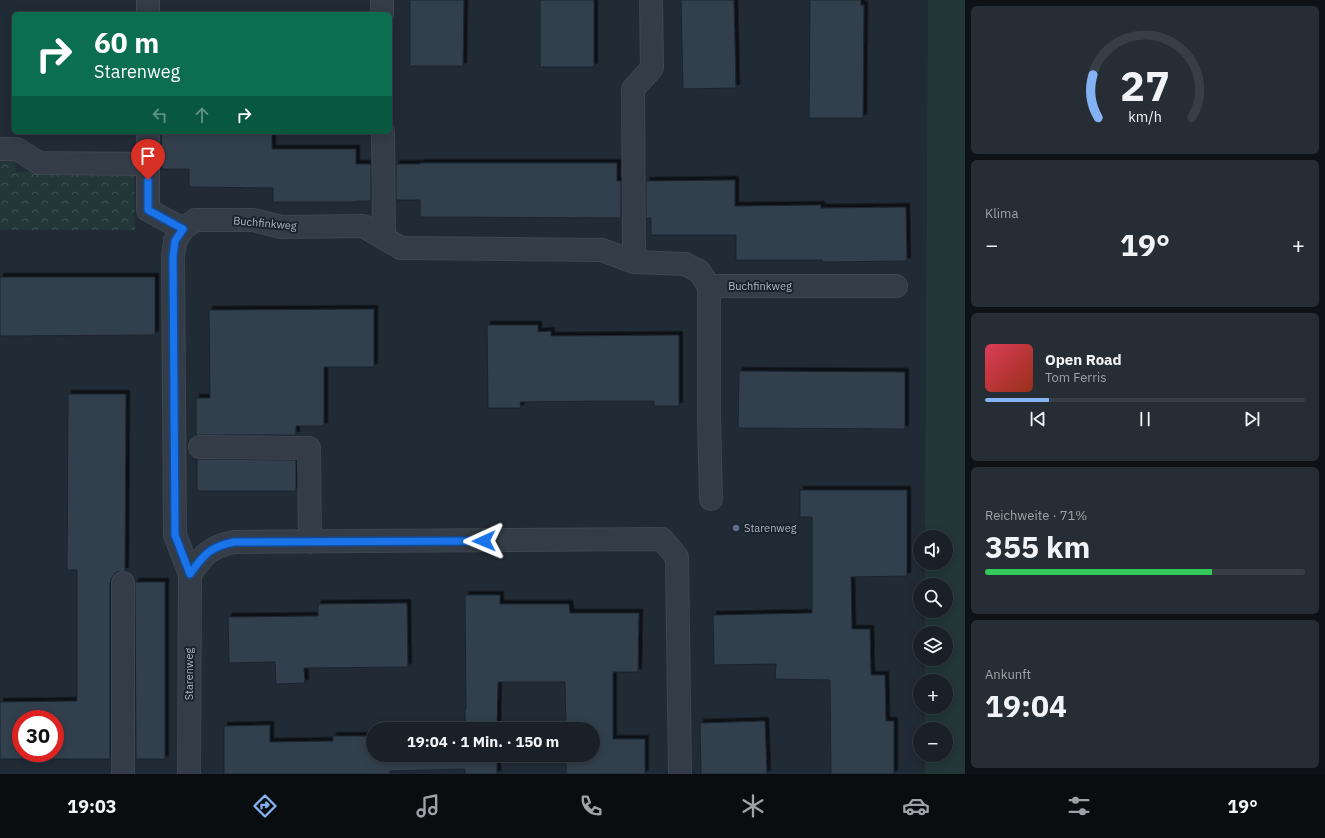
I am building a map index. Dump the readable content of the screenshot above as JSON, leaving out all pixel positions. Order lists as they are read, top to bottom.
{
  "streets": {
    "street": ["Buchfinkweg", "Starenweg"]
  },
  "crossings": [
    ["Buchfinkweg", "Starenweg"]
  ],
  "places": ["Starenweg"],
  "page": {
    "turn": ["60 m", "Starenweg"],
    "tile": [
      "Klima",
      ["Reichweite · 71%", "355 km"],
      ["Ankunft", "19:04"]
    ],
    "heat": ["−", "19°", "+"],
    "song": ["Open Road", "Tom Ferris"],
    "map_buttons": ["+", "−"],
    "limit": "30",
    "trip": "19:04 · 1 Min. · 150 m",
    "tabs": ["19:03", "19°"],
    "gauge": ["27", "km/h"]
  }
}
